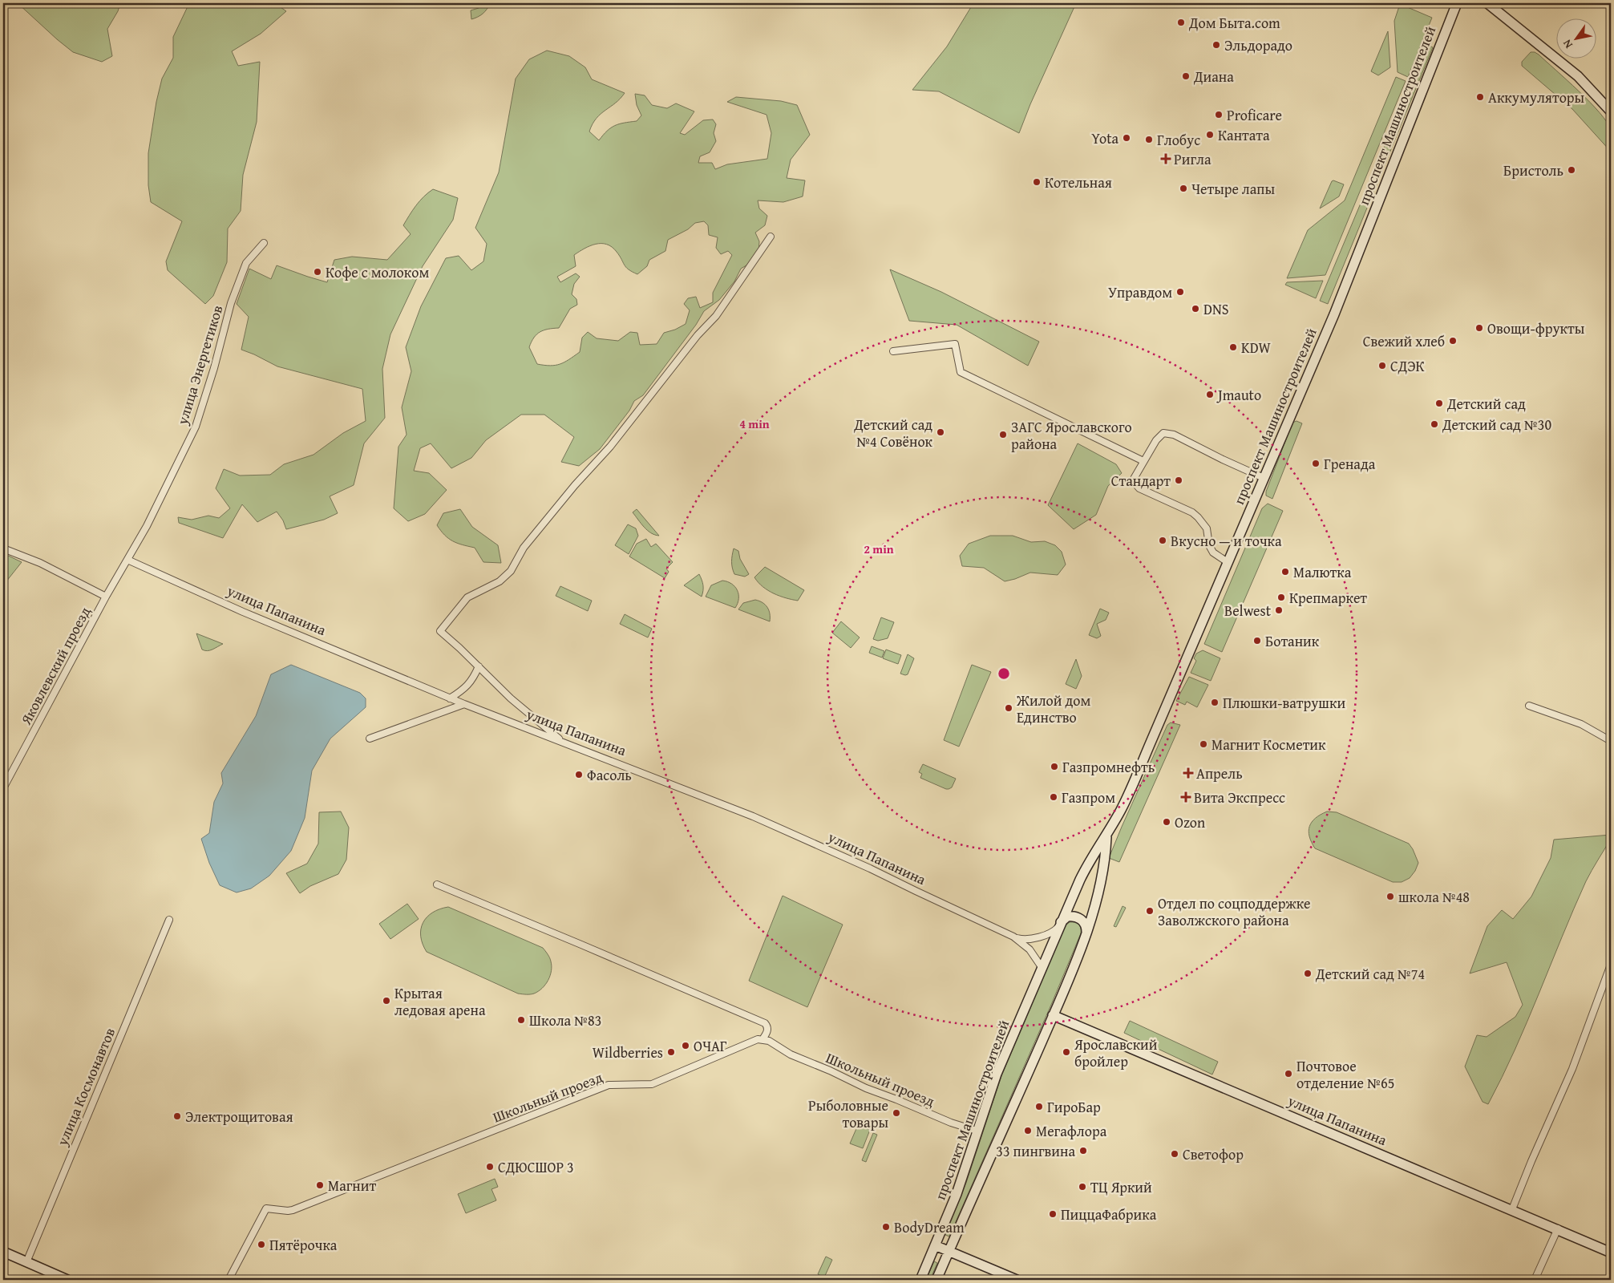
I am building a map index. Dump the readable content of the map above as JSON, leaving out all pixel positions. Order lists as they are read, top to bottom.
{
  "streets": {
    "street": [
      "проспект Машиностроителей",
      "улица Энергетиков",
      "улица Папанина",
      "Яковлевский проезд",
      "Школьный проезд",
      "улица Космонавтов"
    ]
  },
  "crossings": [
    ["проспект Машиностроителей", "улица Папанина"],
    ["проспект Машиностроителей", "Школьный проезд"],
    ["улица Энергетиков", "улица Папанина"],
    ["улица Энергетиков", "Яковлевский проезд"]
  ],
  "places": {
    "other": [
      "Дом Быта.com",
      "Эльдорадо",
      "Диана",
      "Аккумуляторы",
      "Proficare",
      "Кантата",
      "Yota",
      "Глобус",
      "Бристоль",
      "Котельная",
      "Четыре лапы",
      "Кофе с молоком",
      "Управдом",
      "DNS",
      "Овощи-фрукты",
      "Свежий хлеб",
      "KDW",
      "СДЭК",
      "Jmauto",
      "Детский сад",
      "Детский сад №30",
      "Детский сад №4 Совёнок",
      "ЗАГС Ярославского района",
      "Гренада",
      "Стандарт",
      "Вкусно — и точка",
      "Малютка",
      "Крепмаркет",
      "Belwest",
      "Ботаник",
      "Плюшки-ватрушки",
      "Жилой дом Единство",
      "Магнит Косметик",
      "Газпромнефть",
      "Фасоль",
      "Газпром",
      "Ozon",
      "школа №48",
      "Отдел по соцподдержке Заволжского района",
      "Детский сад №74",
      "Крытая ледовая арена",
      "Школа №83",
      "ОЧАГ",
      "Wildberries",
      "Ярославский бройлер",
      "Почтовое отделение №65",
      "ГироБар",
      "Рыболовные товары",
      "Электрощитовая",
      "Мегафлора",
      "33 пингвина",
      "Светофор",
      "СДЮСШОР 3",
      "Магнит",
      "ТЦ Яркий",
      "ПиццаФабрика",
      "BodyDream",
      "Пятёрочка"
    ],
    "health": ["Ригла", "Апрель", "Вита Экспресс"]
  },
  "north": "bottom left",
  "rings": ["4 min", "2 min"]
}
